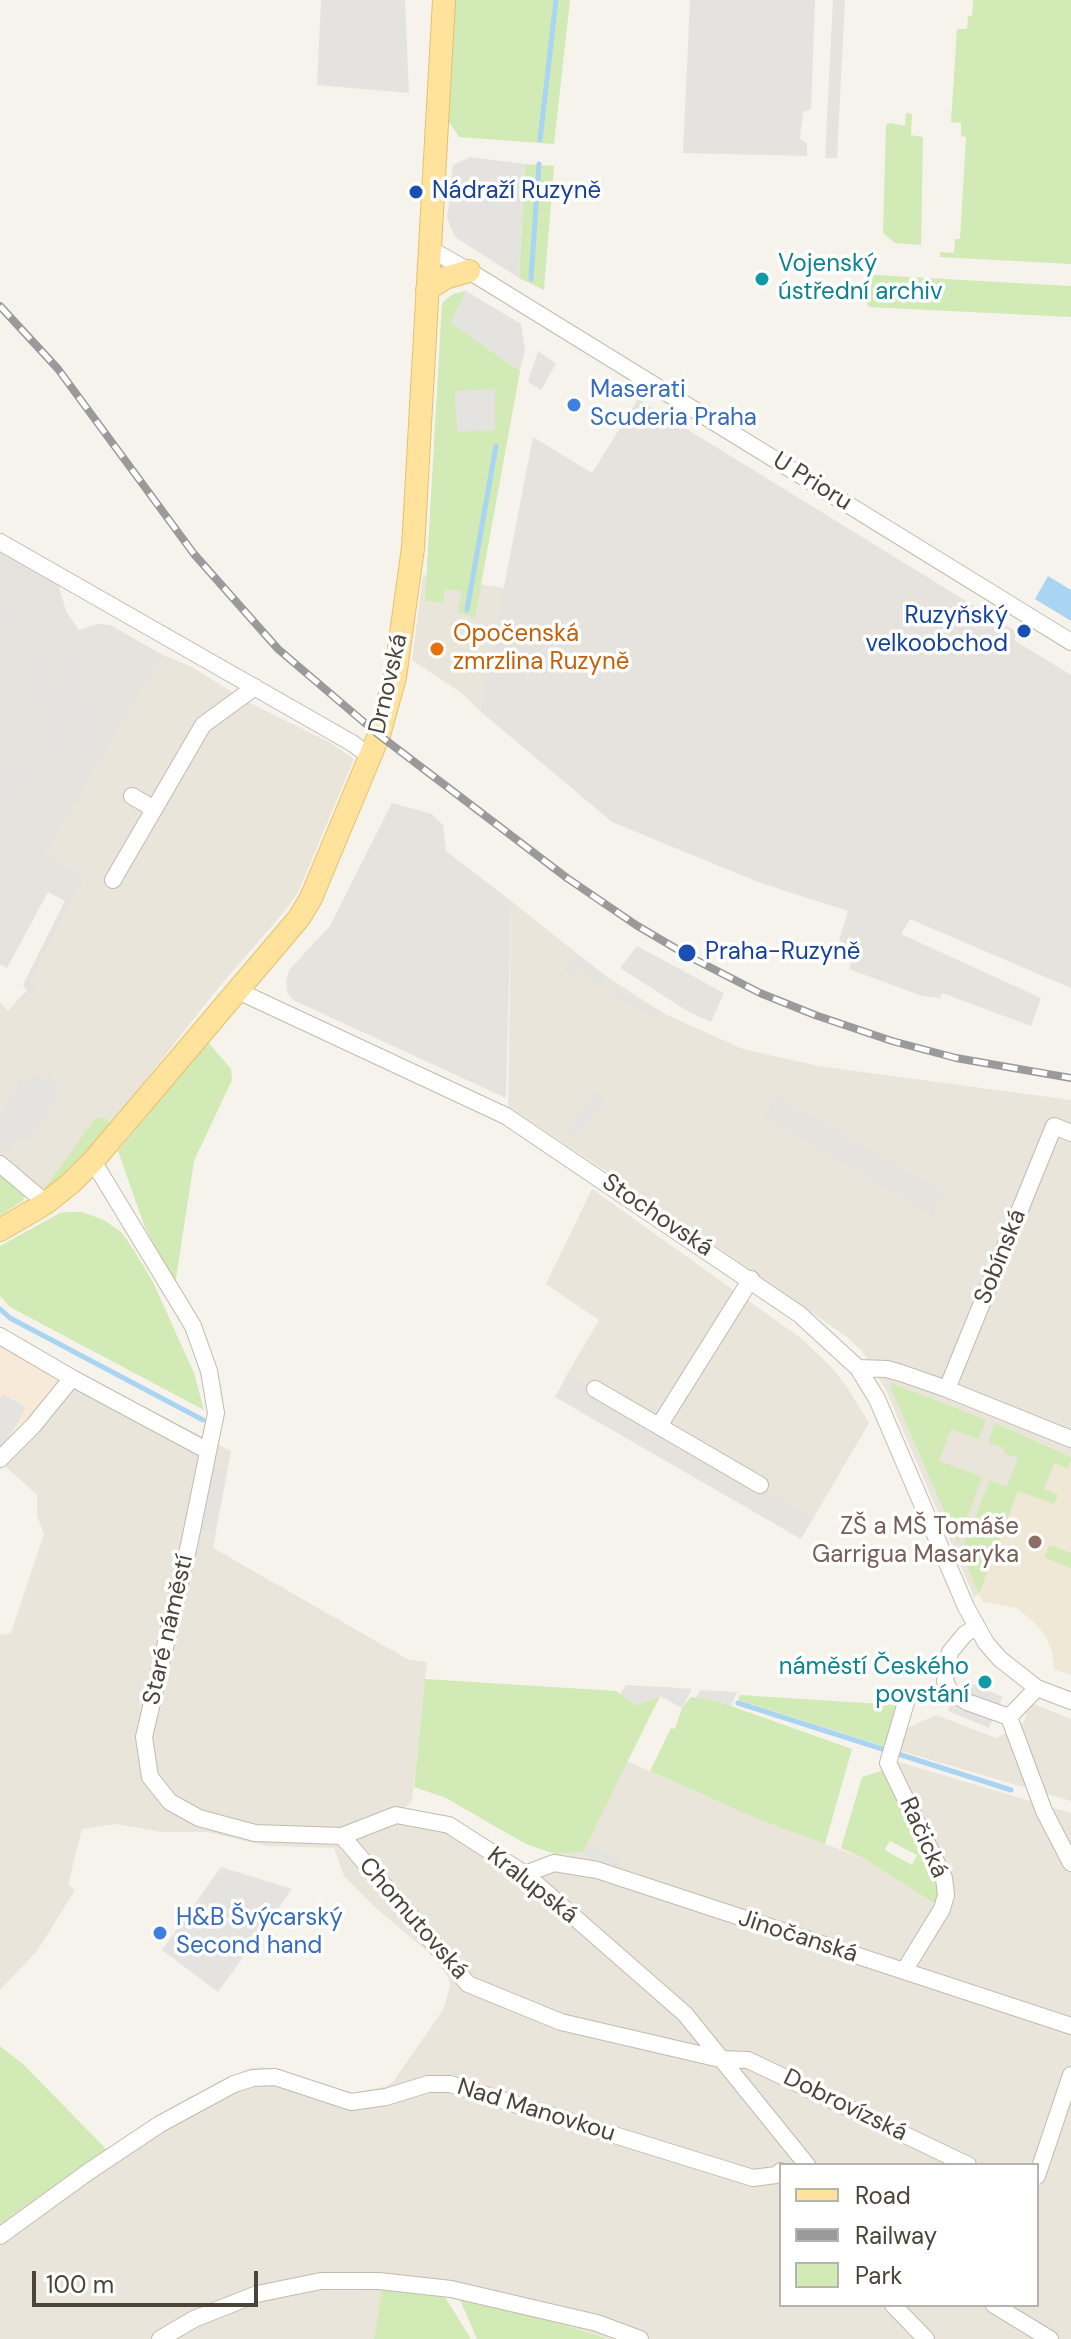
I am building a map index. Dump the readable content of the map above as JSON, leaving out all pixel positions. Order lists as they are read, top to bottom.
{
  "streets": {
    "main road": ["Drnovská"],
    "street": [
      "U Prioru",
      "Stochovská",
      "Sobínská",
      "Staré náměstí",
      "Račická",
      "Kralupská",
      "Chomutovská",
      "Jinočanská",
      "Dobrovízská",
      "Nad Manovkou"
    ]
  },
  "crossings": [
    ["U Prioru", "Drnovská"],
    ["Drnovská", "Stochovská"],
    ["Drnovská", "Staré náměstí"],
    ["Staré náměstí", "Kralupská"],
    ["Račická", "Jinočanská"],
    ["Kralupská", "Chomutovská"],
    ["Kralupská", "Jinočanská"],
    ["Kralupská", "Dobrovízská"],
    ["Chomutovská", "Dobrovízská"]
  ],
  "places": [
    "Nádraží Ruzyně",
    "Vojenský ústřední archiv",
    "Maserati Scuderia Praha",
    "Ruzyňský velkoobchod",
    "Opočenská zmrzlina Ruzyně",
    "Praha-Ruzyně",
    "ZŠ a MŠ Tomáše Garrigua Masaryka",
    "náměstí Českého povstání",
    "H&B Švýcarský Second hand"
  ],
  "legend": ["Road", "Railway", "Park"],
  "scale_bar": "100 m"
}
